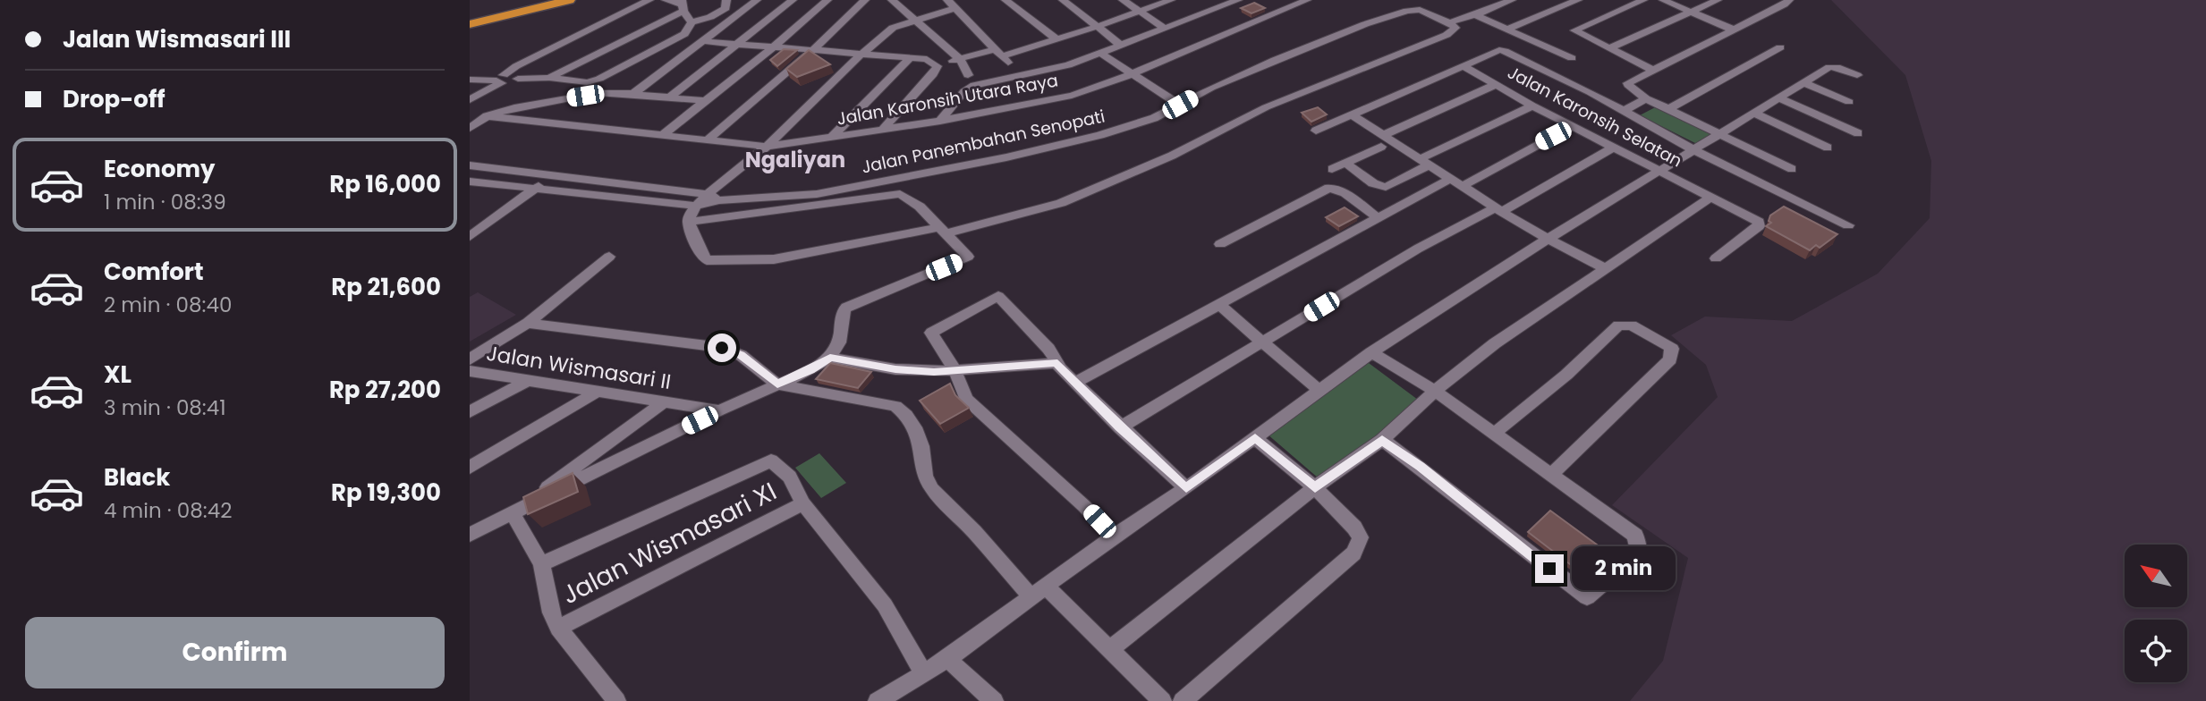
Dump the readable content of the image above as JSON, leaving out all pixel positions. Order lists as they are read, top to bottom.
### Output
{
  "streets": {
    "street": [
      "Jalan Karonsih Utara Raya",
      "Jalan Karonsih Selatan",
      "Jalan Panembahan Senopati",
      "Jalan Wismasari II",
      "Jalan Wismasari XI"
    ]
  },
  "crossings": [
    ["Jalan Karonsih Utara Raya", "Jalan Panembahan Senopati"]
  ],
  "districts": ["Ngaliyan"],
  "north": "top left",
  "page": {
    "banner": ["Jalan Wismasari III", "Drop-off"],
    "list": [
      {
        "name": "Economy",
        "note": "1 min · 08:39",
        "value": "Rp 16,000"
      },
      {
        "name": "Comfort",
        "note": "2 min · 08:40",
        "value": "Rp 21,600"
      },
      {
        "name": "XL",
        "note": "3 min · 08:41",
        "value": "Rp 27,200"
      },
      {
        "name": "Black",
        "note": "4 min · 08:42",
        "value": "Rp 19,300"
      }
    ],
    "bubble": "2 min",
    "buttons": "Confirm"
  }
}
